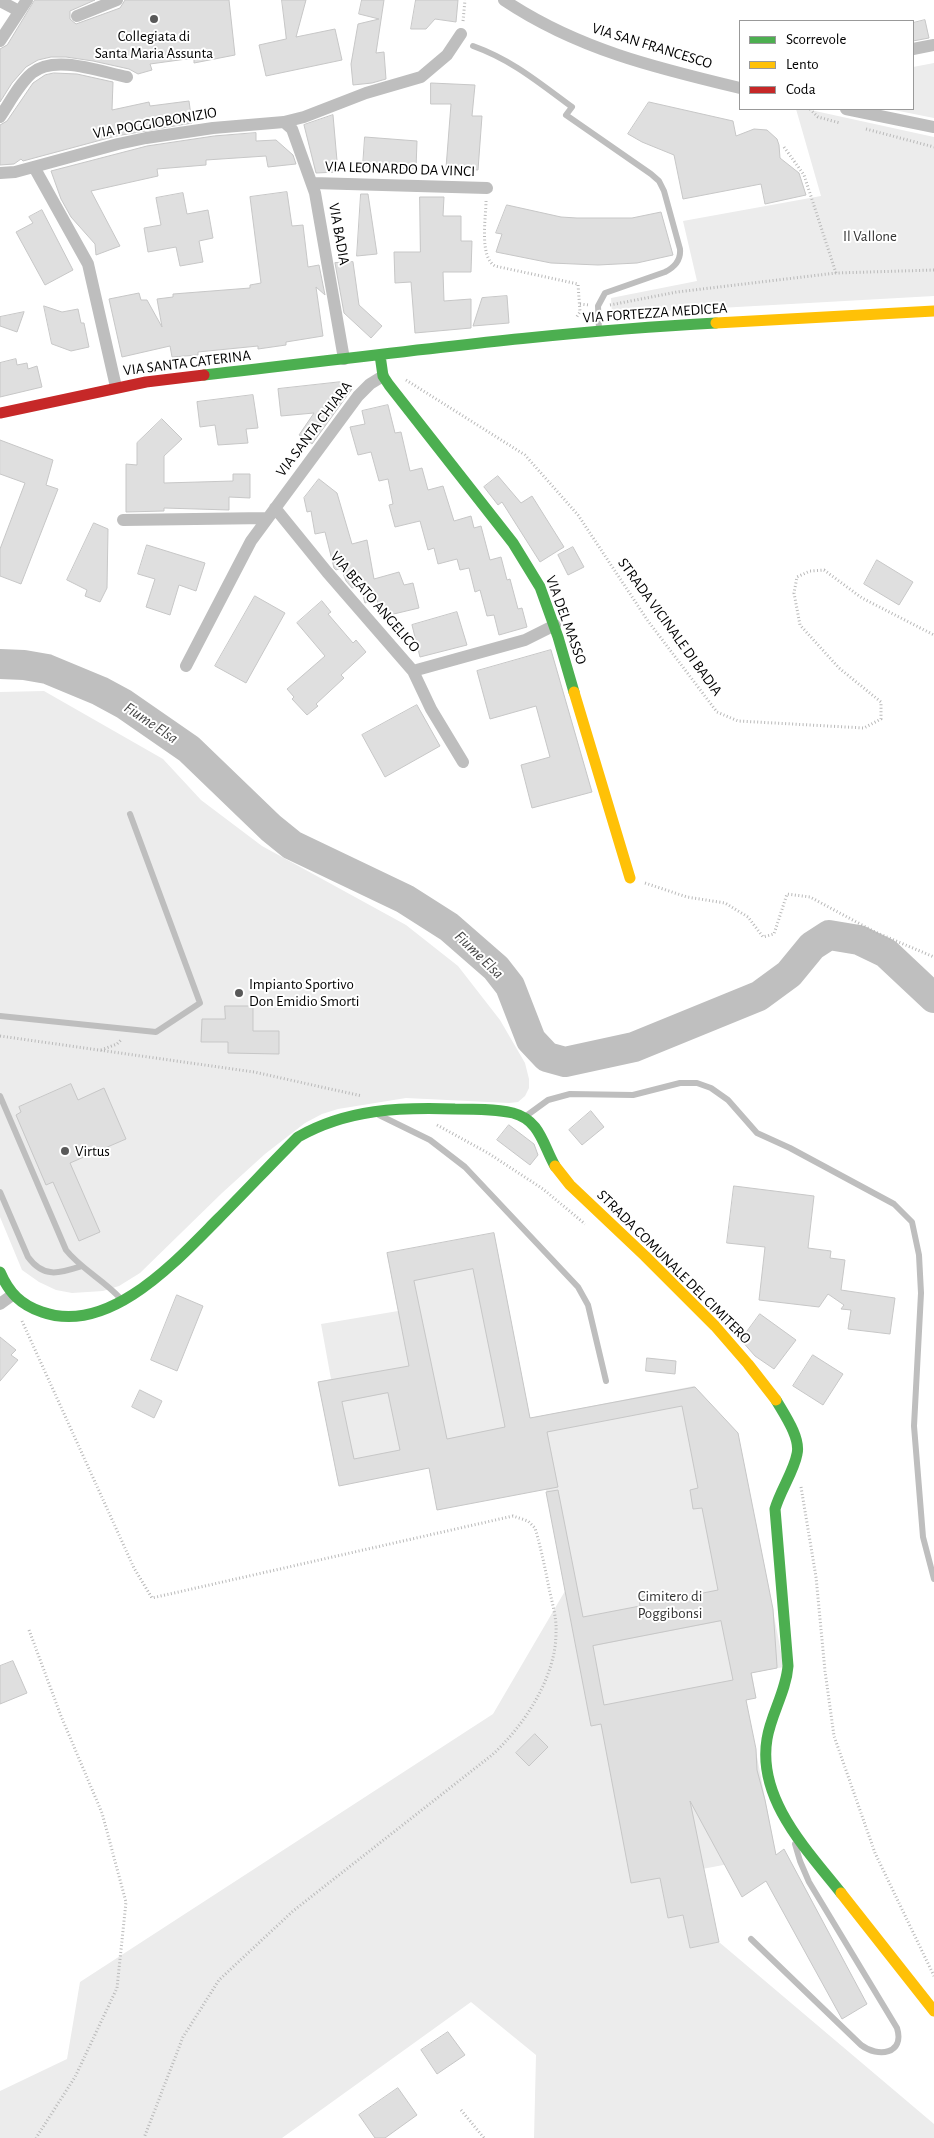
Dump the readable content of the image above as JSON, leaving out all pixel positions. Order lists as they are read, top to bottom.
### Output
{
  "streets": {
    "street": [
      "VIA SAN FRANCESCO",
      "VIA POGGIOBONIZIO",
      "VIA LEONARDO DA VINCI",
      "VIA BADIA",
      "VIA FORTEZZA MEDICEA",
      "VIA SANTA CATERINA",
      "VIA SANTA CHIARA",
      "VIA BEATO ANGELICO",
      "VIA DEL MASSO",
      "STRADA COMUNALE DEL CIMITERO"
    ],
    "path": ["STRADA VICINALE DI BADIA"]
  },
  "crossings": [
    ["VIA POGGIOBONIZIO", "VIA BADIA"],
    ["VIA LEONARDO DA VINCI", "VIA BADIA"],
    ["VIA BADIA", "VIA SANTA CATERINA"],
    ["VIA FORTEZZA MEDICEA", "VIA SANTA CATERINA"],
    ["VIA FORTEZZA MEDICEA", "VIA DEL MASSO"],
    ["VIA SANTA CATERINA", "VIA DEL MASSO"],
    ["VIA SANTA CHIARA", "VIA BEATO ANGELICO"],
    ["VIA SANTA CHIARA", "VIA DEL MASSO"],
    ["VIA SANTA CHIARA", "STRADA VICINALE DI BADIA"],
    ["VIA DEL MASSO", "STRADA VICINALE DI BADIA"]
  ],
  "water": ["Fiume Elsa"],
  "parks": ["Il Vallone", "Cimitero di Poggibonsi"],
  "places": ["Collegiata di Santa Maria Assunta", "Impianto Sportivo Don Emidio Smorti", "Virtus"],
  "legend": ["Scorrevole", "Lento", "Coda"]
}
